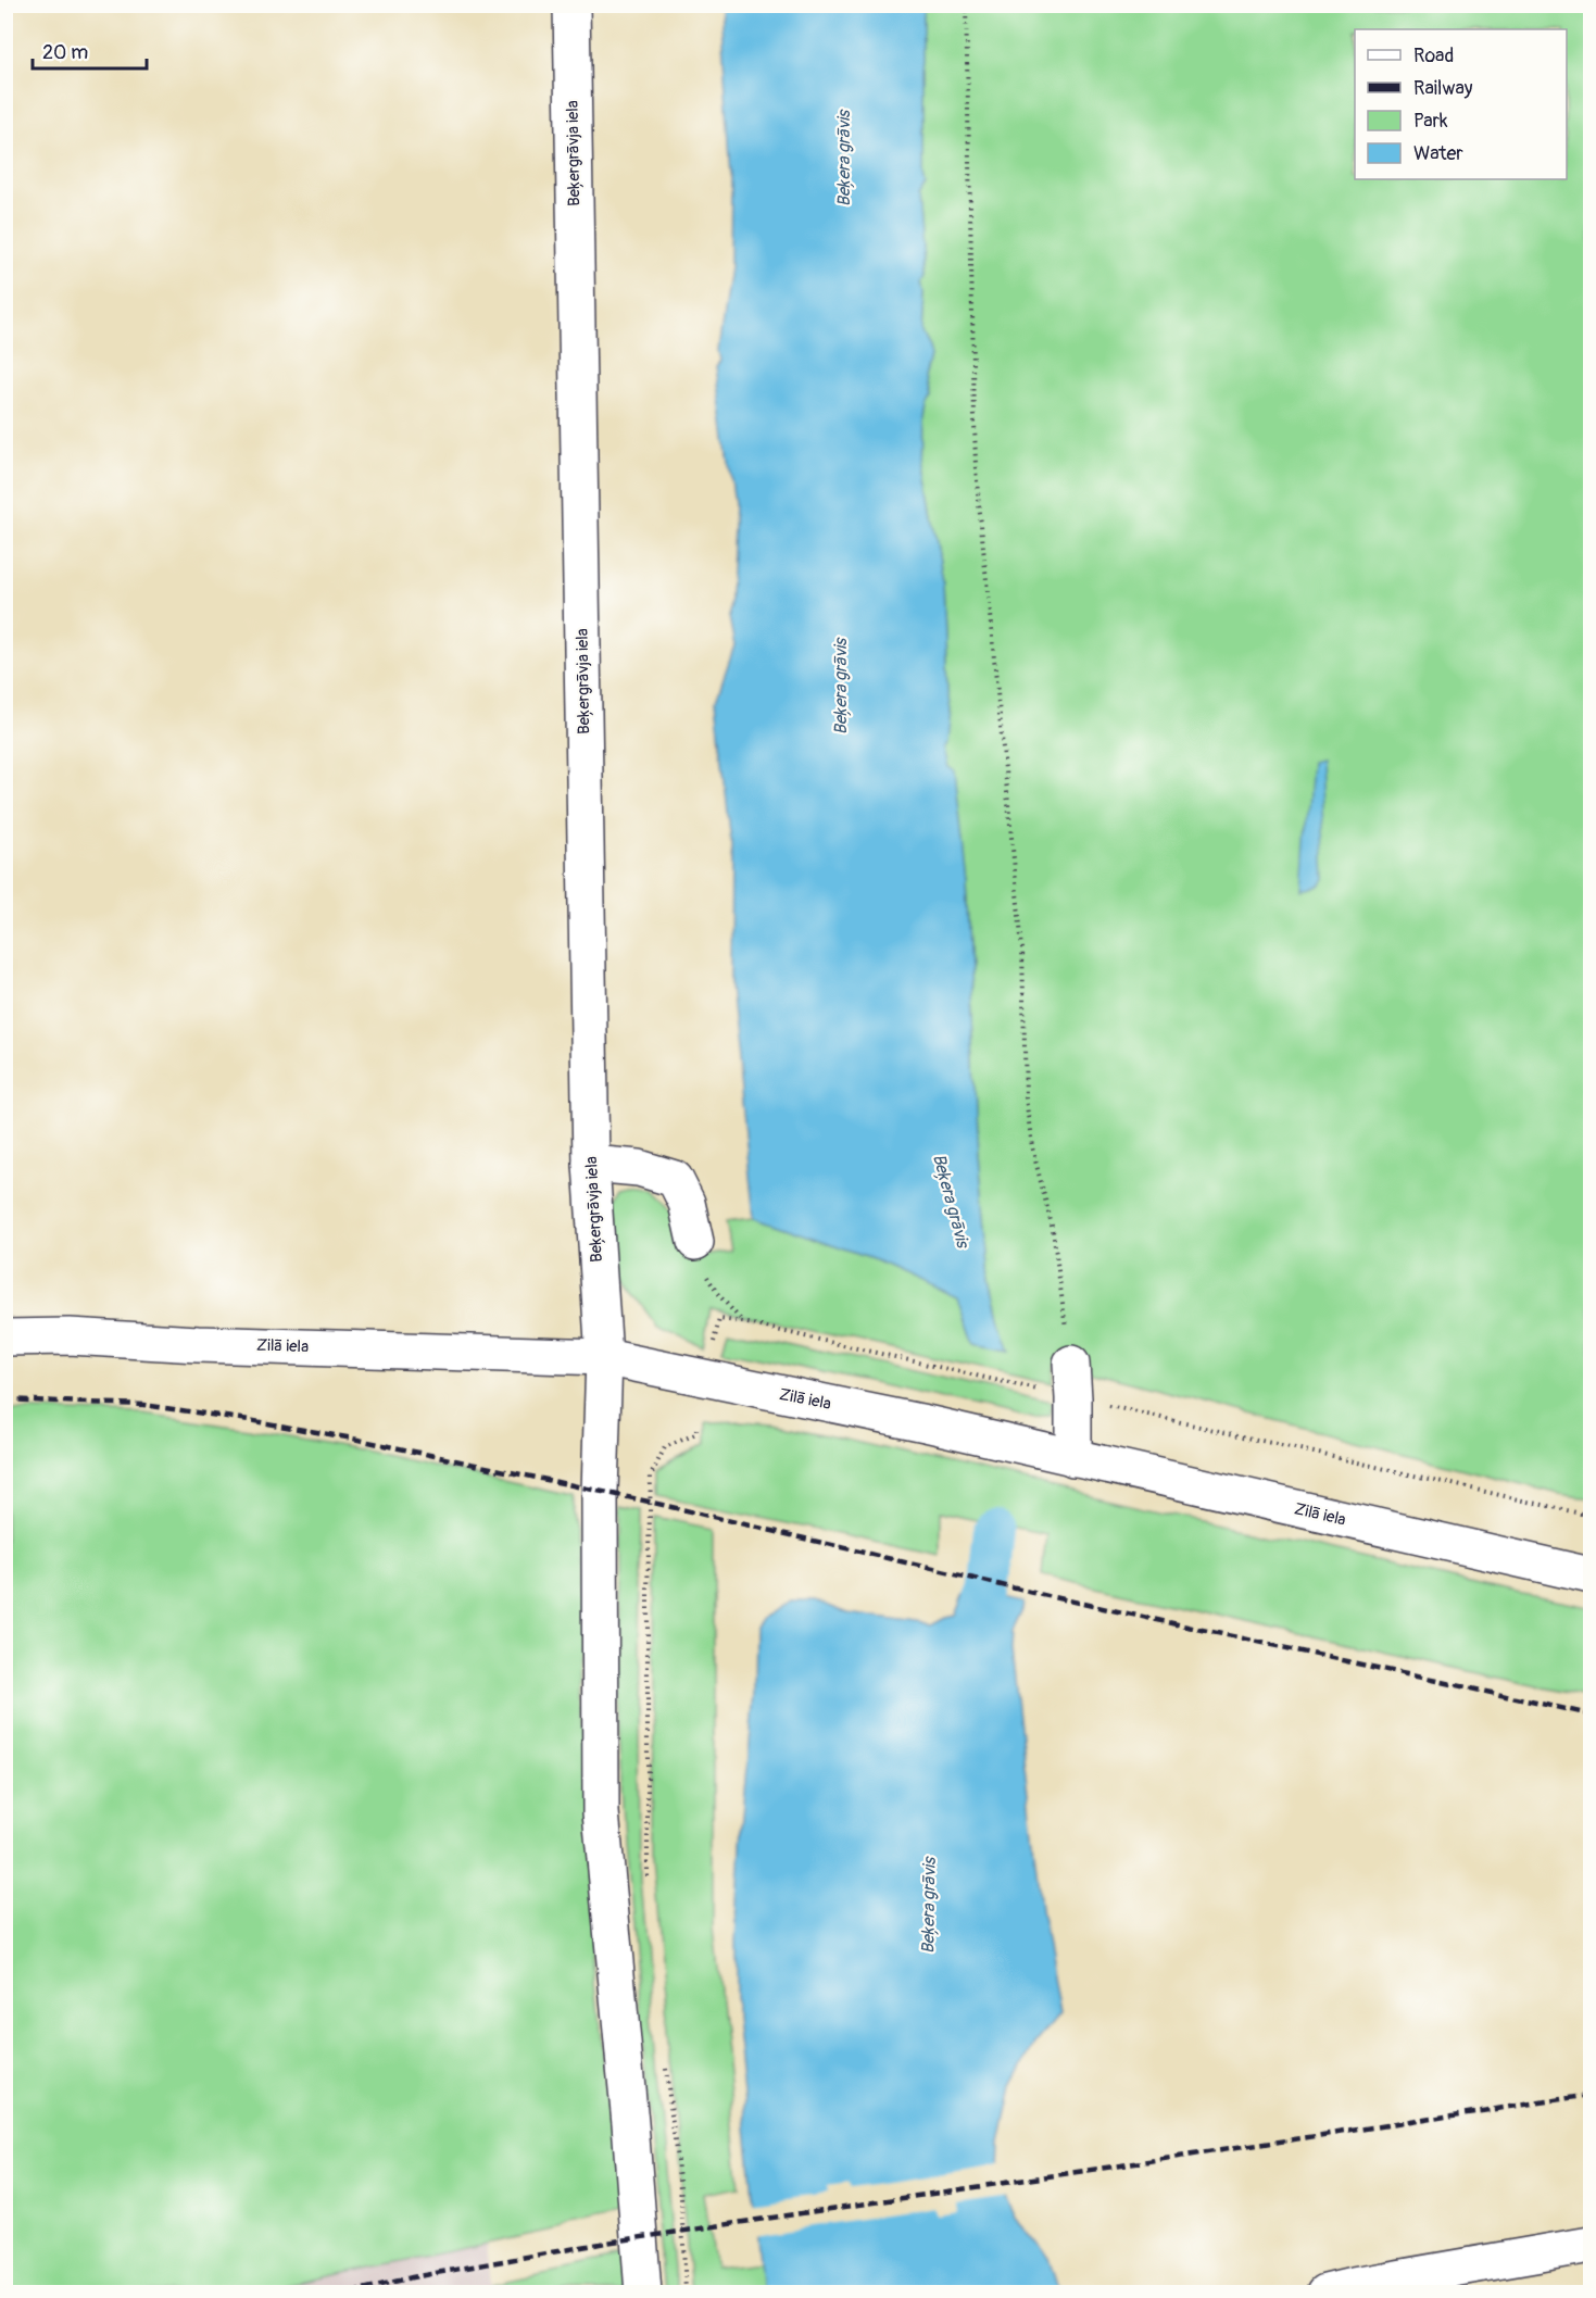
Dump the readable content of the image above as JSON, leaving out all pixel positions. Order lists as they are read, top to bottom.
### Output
{
  "streets": {
    "street": ["Beķergrāvja iela", "Zilā iela"]
  },
  "crossings": [
    ["Beķergrāvja iela", "Zilā iela"]
  ],
  "water": ["Beķera grāvis"],
  "legend": [
    "Road",
    "Railway",
    "Park",
    "Water"
  ],
  "scale_bar": "20 m"
}
